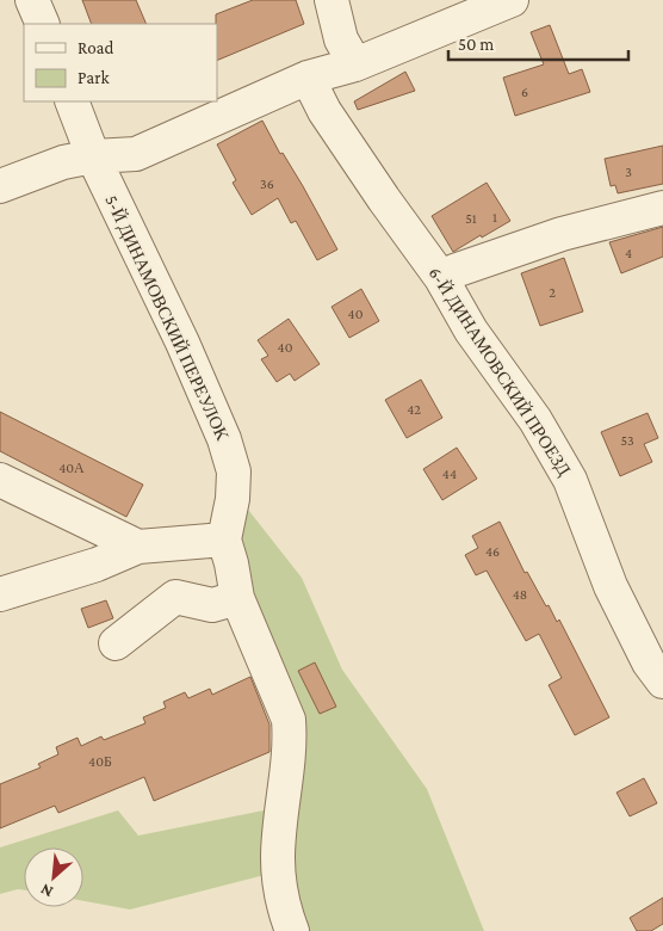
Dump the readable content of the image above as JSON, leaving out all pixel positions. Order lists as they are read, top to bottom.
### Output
{
  "streets": {
    "street": ["5-Й ДИНАМОВСКИЙ ПЕРЕУЛОК", "6-Й ДИНАМОВСКИЙ ПРОЕЗД"]
  },
  "house_numbers": [
    "6",
    "3",
    "36",
    "1",
    "51",
    "4",
    "2",
    "40",
    "40",
    "42",
    "53",
    "40А",
    "44",
    "46",
    "48",
    "40Б"
  ],
  "legend": ["Road", "Park"],
  "scale_bar": "50 m",
  "north": "bottom left"
}
